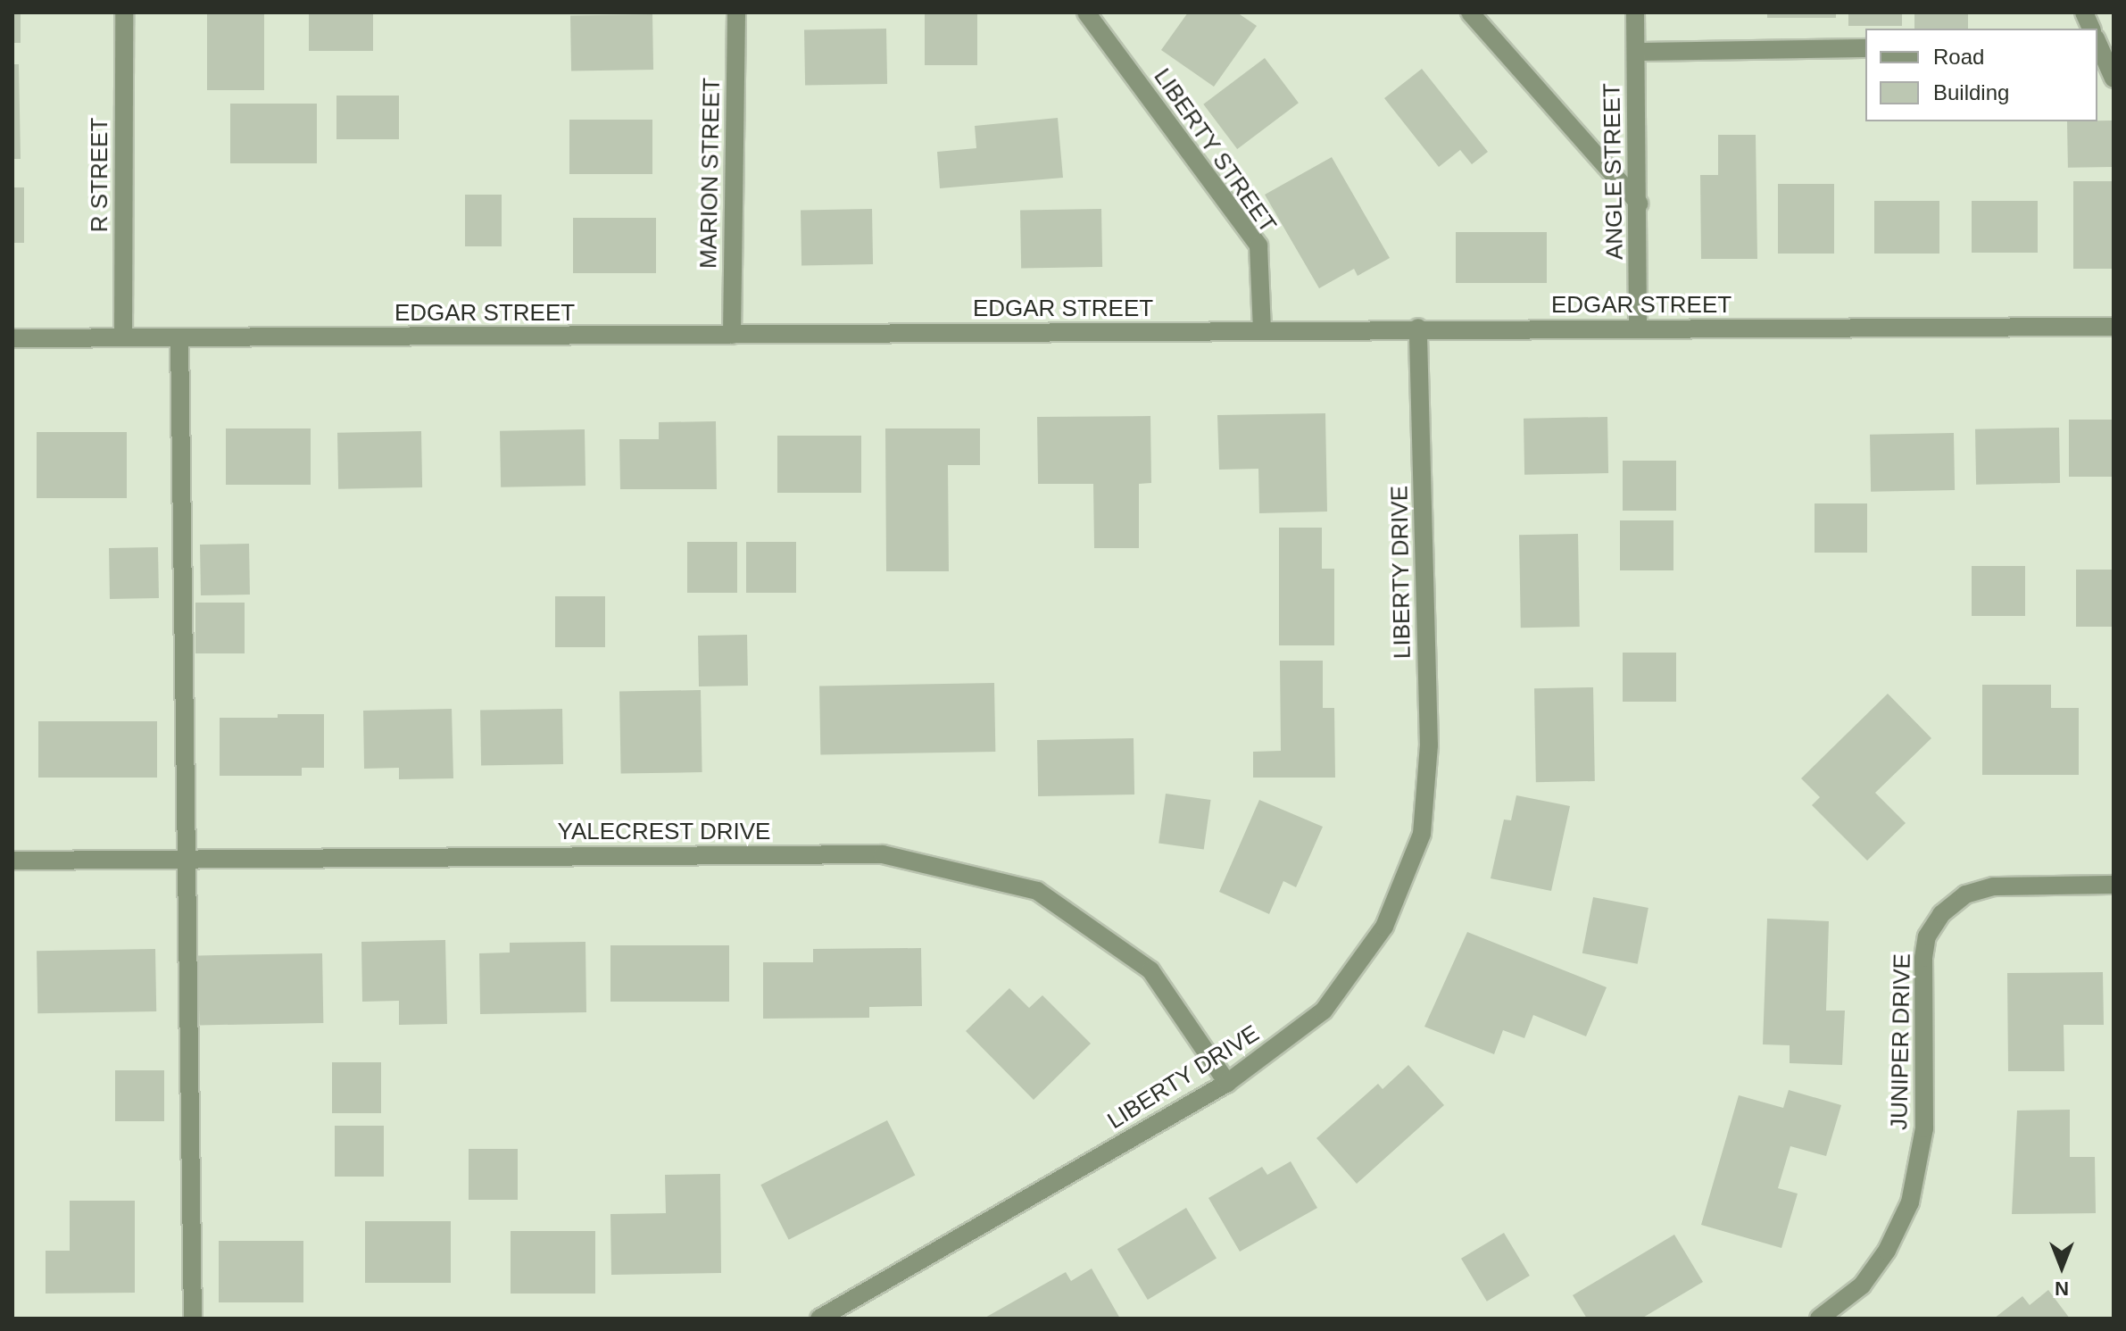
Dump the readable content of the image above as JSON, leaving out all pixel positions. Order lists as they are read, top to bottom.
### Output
{
  "streets": {
    "street": [
      "LIBERTY STREET",
      "ANGLE STREET",
      "MARION STREET",
      "R STREET",
      "EDGAR STREET",
      "LIBERTY DRIVE",
      "YALECREST DRIVE",
      "JUNIPER DRIVE"
    ]
  },
  "crossings": [
    ["LIBERTY STREET", "EDGAR STREET"],
    ["ANGLE STREET", "EDGAR STREET"],
    ["MARION STREET", "EDGAR STREET"],
    ["R STREET", "EDGAR STREET"],
    ["EDGAR STREET", "LIBERTY DRIVE"],
    ["LIBERTY DRIVE", "YALECREST DRIVE"]
  ],
  "legend": ["Road", "Building"],
  "north": "bottom"
}
